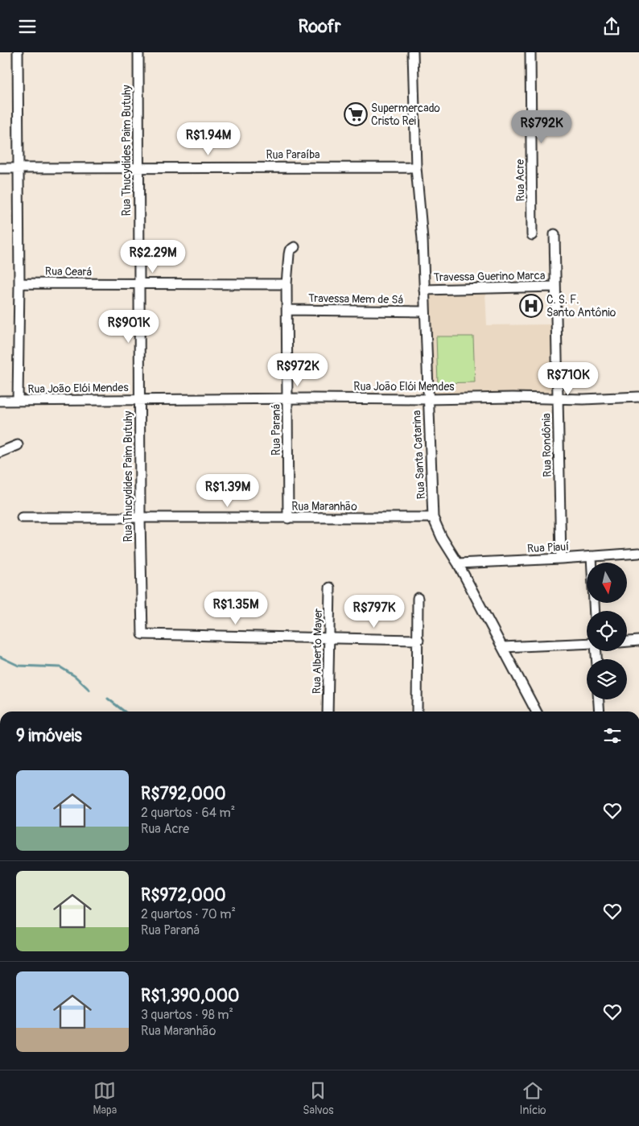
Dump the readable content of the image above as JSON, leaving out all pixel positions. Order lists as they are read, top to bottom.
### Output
{
  "streets": {
    "street": [
      "Rua Thucydides Paim Butuhy",
      "Rua Paraíba",
      "Rua Acre",
      "Rua Ceará",
      "Travessa Guerino Marca",
      "Travessa Mem de Sá",
      "Rua João Elói Mendes",
      "Rua Paraná",
      "Rua Rondônia",
      "Rua Santa Catarina",
      "Rua Maranhão",
      "Rua Piauí",
      "Rua Alberto Mayer"
    ]
  },
  "crossings": [
    ["Rua Thucydides Paim Butuhy", "Rua Paraíba"],
    ["Rua Thucydides Paim Butuhy", "Rua Ceará"],
    ["Rua Thucydides Paim Butuhy", "Rua João Elói Mendes"],
    ["Rua Thucydides Paim Butuhy", "Rua Maranhão"],
    ["Rua Thucydides Paim Butuhy", "Rua Alberto Mayer"],
    ["Rua Paraíba", "Rua Santa Catarina"],
    ["Rua Ceará", "Rua Paraná"],
    ["Travessa Guerino Marca", "Rua Rondônia"],
    ["Travessa Guerino Marca", "Rua Santa Catarina"],
    ["Travessa Mem de Sá", "Rua Paraná"],
    ["Travessa Mem de Sá", "Rua Santa Catarina"],
    ["Rua João Elói Mendes", "Rua Paraná"],
    ["Rua João Elói Mendes", "Rua Rondônia"],
    ["Rua João Elói Mendes", "Rua Santa Catarina"],
    ["Rua Paraná", "Rua Maranhão"],
    ["Rua Rondônia", "Rua Piauí"],
    ["Rua Santa Catarina", "Rua Maranhão"],
    ["Rua Santa Catarina", "Rua Piauí"]
  ],
  "places": {
    "supermarket": ["Supermercado Cristo Rei"],
    "hospital": ["C. S. F. Santo Antônio"]
  },
  "north": "bottom",
  "page": {
    "header": "Roofr",
    "price": [
      "R$792K",
      "R$1.94M",
      "R$2.29M",
      "R$901K",
      "R$972K",
      "R$710K",
      "R$1.39M",
      "R$1.35M",
      "R$797K"
    ],
    "heading": "9 imóveis",
    "list": [
      {
        "name": "R$792,000",
        "note": "2 quartos · 64 m² · Rua Acre"
      },
      {
        "name": "R$972,000",
        "note": "2 quartos · 70 m² · Rua Paraná"
      },
      {
        "name": "R$1,390,000",
        "note": "3 quartos · 98 m² · Rua Maranhão"
      }
    ],
    "tabs": ["Mapa", "Salvos", "Início"]
  }
}
